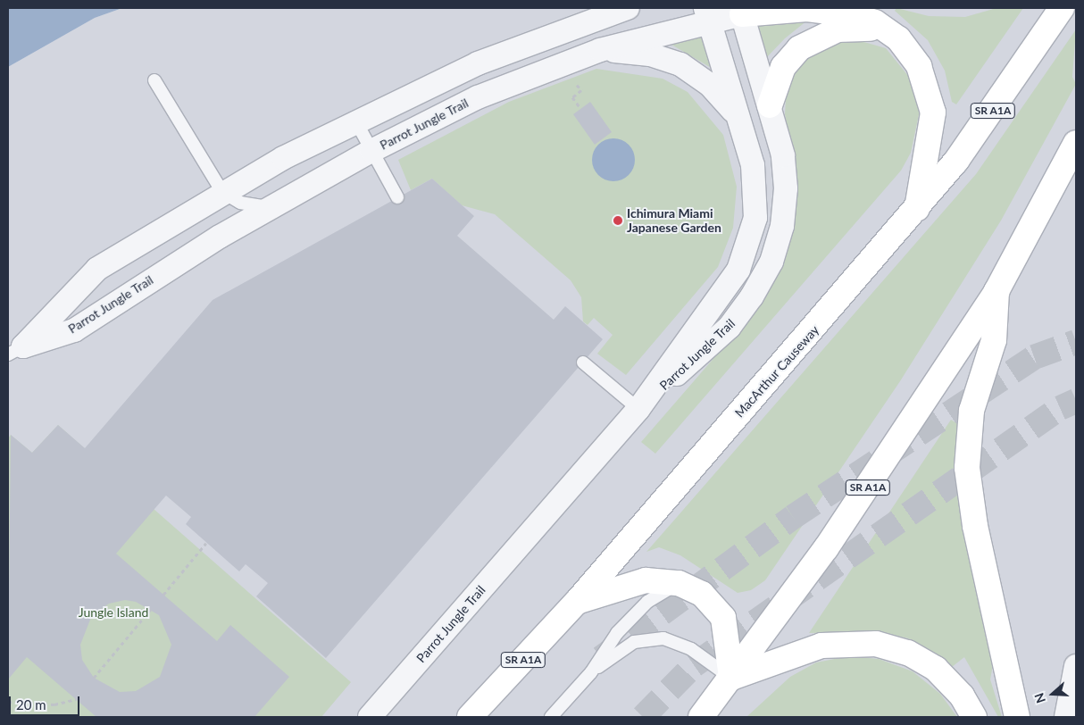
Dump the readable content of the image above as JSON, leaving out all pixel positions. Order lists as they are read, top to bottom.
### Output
{
  "streets": {
    "highway": ["SR A1A", "MacArthur Causeway"],
    "street": ["Parrot Jungle Trail"]
  },
  "parks": ["Jungle Island"],
  "places": ["Ichimura Miami Japanese Garden"],
  "scale_bar": "20 m",
  "north": "left"
}
